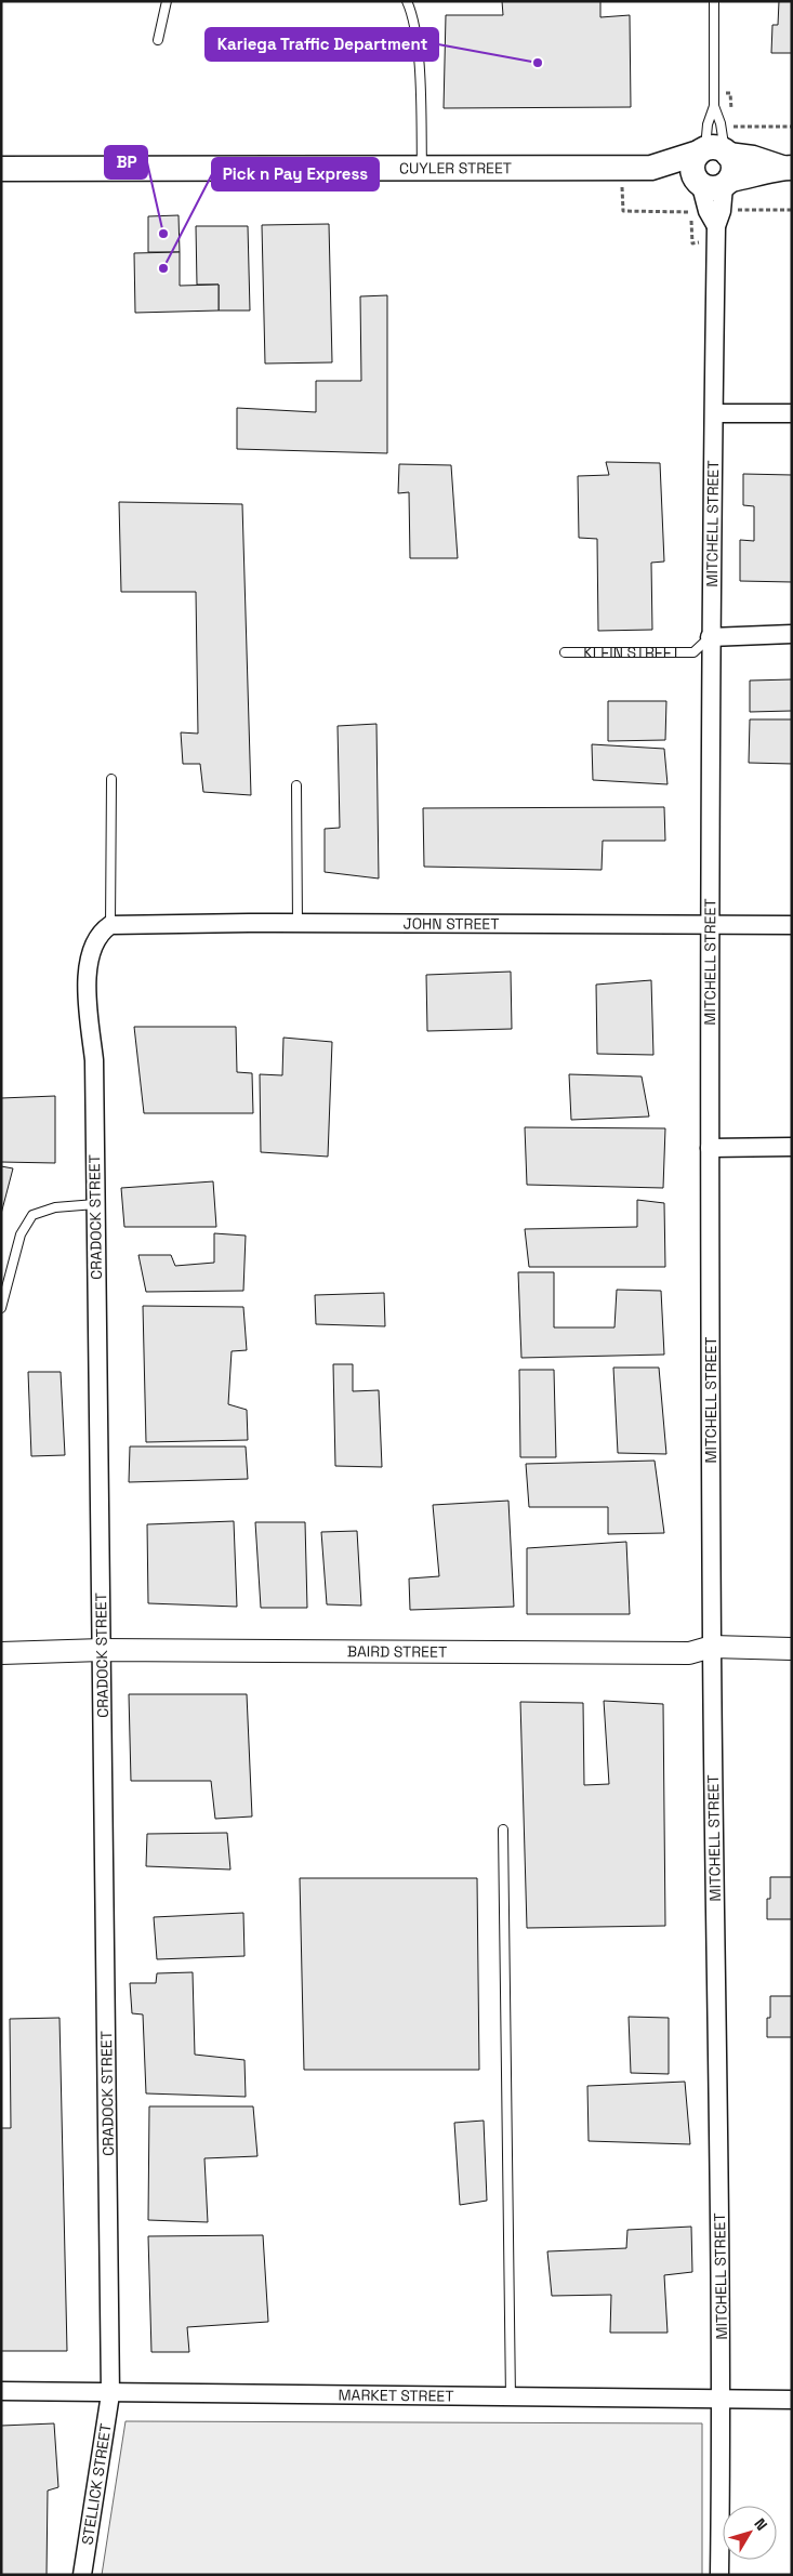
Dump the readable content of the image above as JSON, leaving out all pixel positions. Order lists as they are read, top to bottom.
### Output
{
  "streets": {
    "main road": ["CUYLER STREET"],
    "street": [
      "MITCHELL STREET",
      "JOHN STREET",
      "CRADOCK STREET",
      "BAIRD STREET",
      "MARKET STREET",
      "STELLICK STREET"
    ],
    "lane": ["KLEIN STREET"]
  },
  "crossings": [
    ["CUYLER STREET", "MITCHELL STREET"],
    ["MITCHELL STREET", "KLEIN STREET"],
    ["MITCHELL STREET", "JOHN STREET"],
    ["MITCHELL STREET", "BAIRD STREET"],
    ["MITCHELL STREET", "MARKET STREET"],
    ["JOHN STREET", "CRADOCK STREET"],
    ["CRADOCK STREET", "BAIRD STREET"],
    ["CRADOCK STREET", "MARKET STREET"],
    ["CRADOCK STREET", "STELLICK STREET"],
    ["MARKET STREET", "STELLICK STREET"]
  ],
  "places": ["Kariega Traffic Department", "BP", "Pick n Pay Express"],
  "north": "top right"
}
